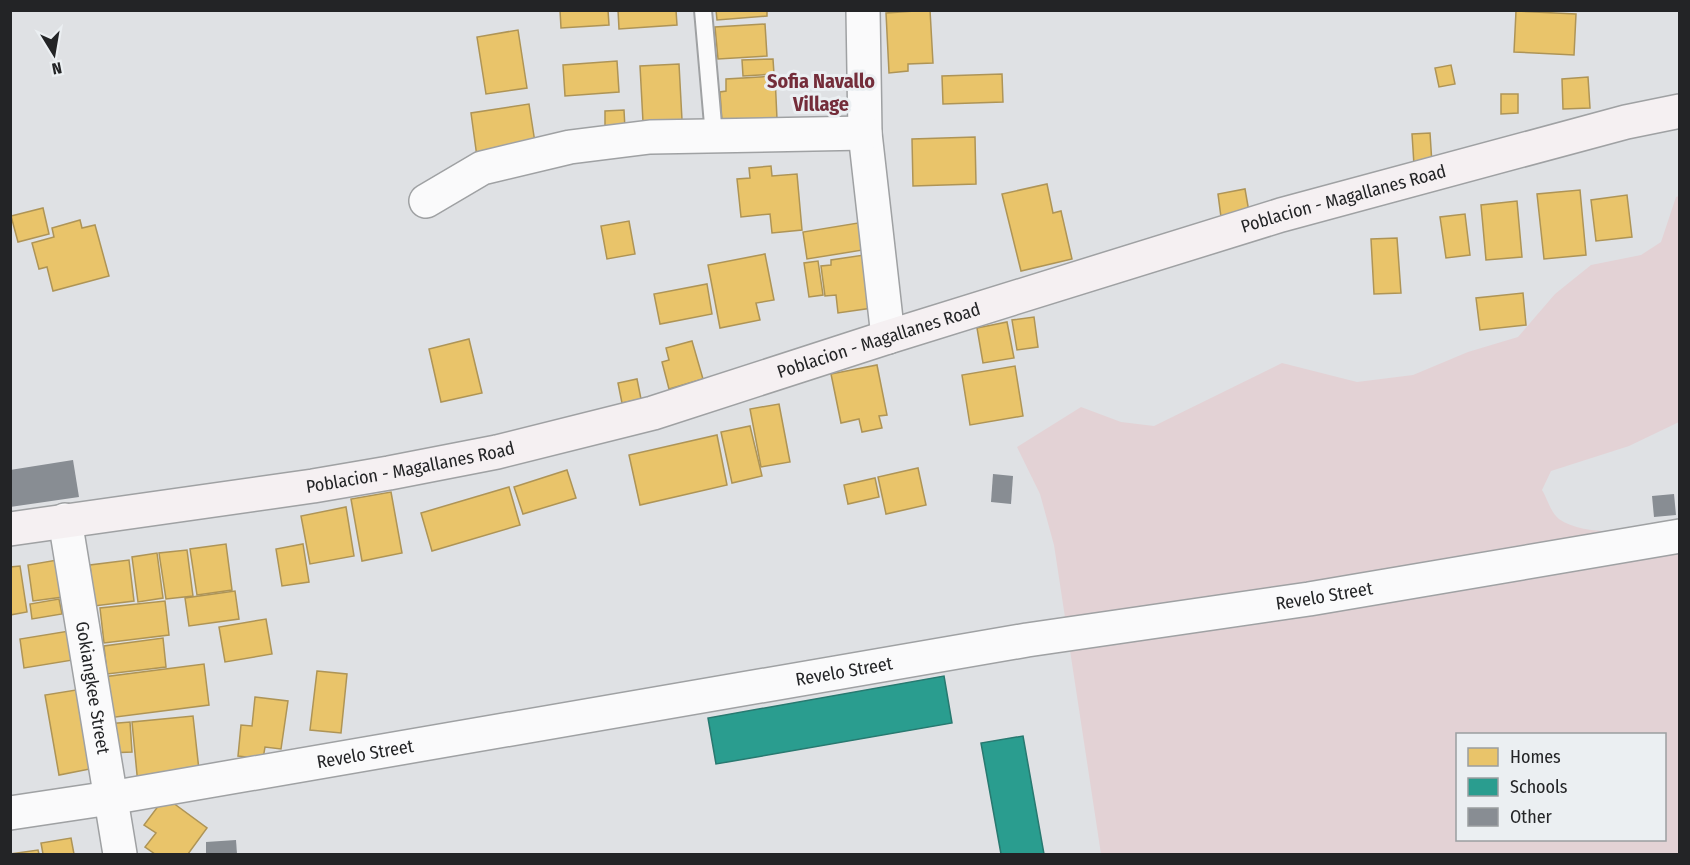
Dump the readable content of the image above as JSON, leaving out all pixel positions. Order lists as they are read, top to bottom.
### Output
{
  "streets": {
    "street": ["Poblacion - Magallanes Road", "Revelo Street", "Gokiangkee Street"]
  },
  "crossings": [
    ["Poblacion - Magallanes Road", "Gokiangkee Street"],
    ["Revelo Street", "Gokiangkee Street"]
  ],
  "districts": ["Sofia Navallo Village"],
  "legend": ["Homes", "Schools", "Other"],
  "north": "bottom"
}
